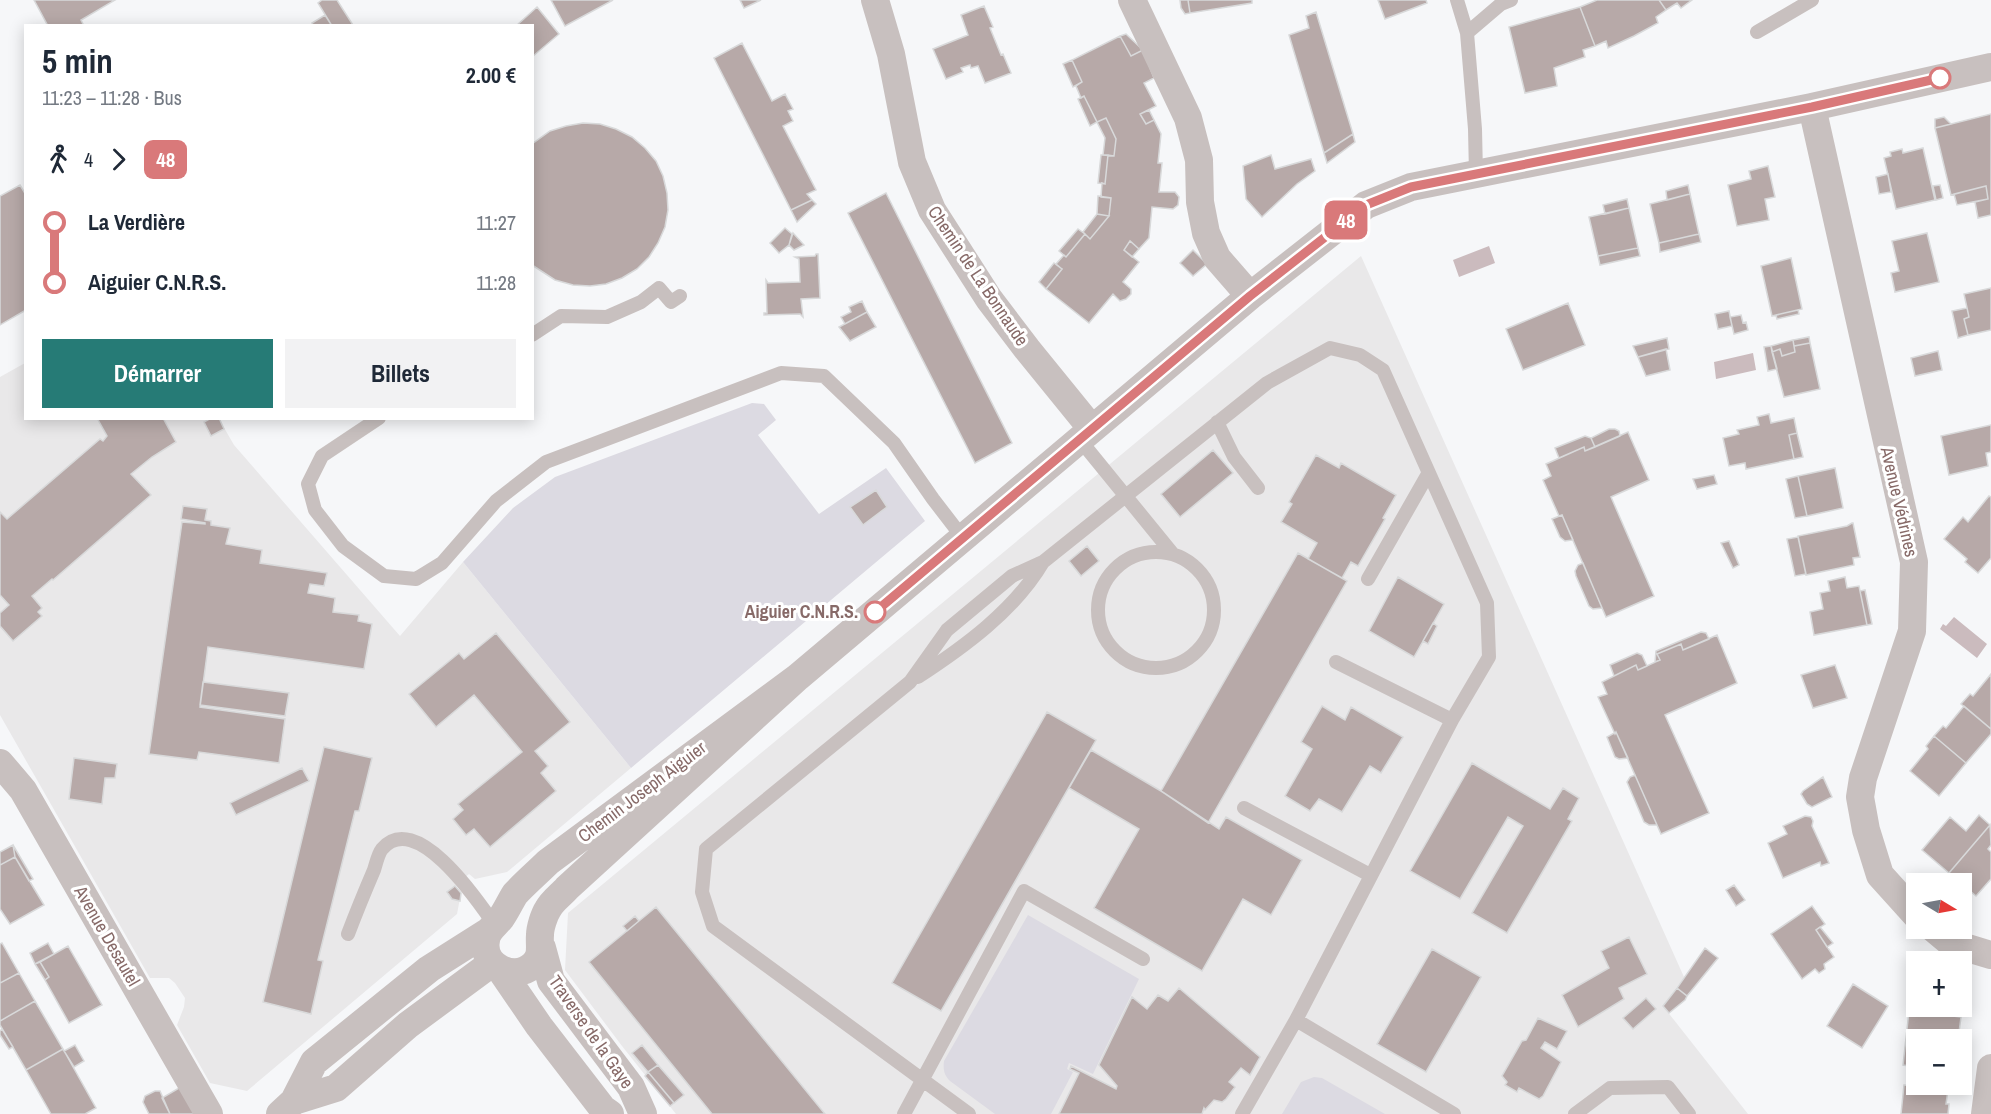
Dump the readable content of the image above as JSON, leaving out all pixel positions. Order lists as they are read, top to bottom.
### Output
{
  "streets": {
    "street": [
      "Chemin de La Bonnaude",
      "Avenue Védrines",
      "Chemin Joseph Aiguier",
      "Avenue Desautel",
      "Traverse de la Gaye"
    ]
  },
  "crossings": [
    ["Chemin de La Bonnaude", "Chemin Joseph Aiguier"],
    ["Avenue Védrines", "Chemin Joseph Aiguier"],
    ["Chemin Joseph Aiguier", "Traverse de la Gaye"]
  ],
  "places": ["Aiguier C.N.R.S."],
  "lines": ["bus line 48"],
  "north": "right",
  "page": {
    "on_map": "48",
    "heading": ["5 min", "11:23 – 11:28 · Bus", "2.00 €"],
    "legs": ["4", "48"],
    "list": [
      {
        "name": "La Verdière",
        "value": "11:27"
      },
      {
        "name": "Aiguier C.N.R.S.",
        "value": "11:28"
      }
    ],
    "buttons": ["Démarrer", "Billets"],
    "map_buttons": ["+", "−"]
  }
}
